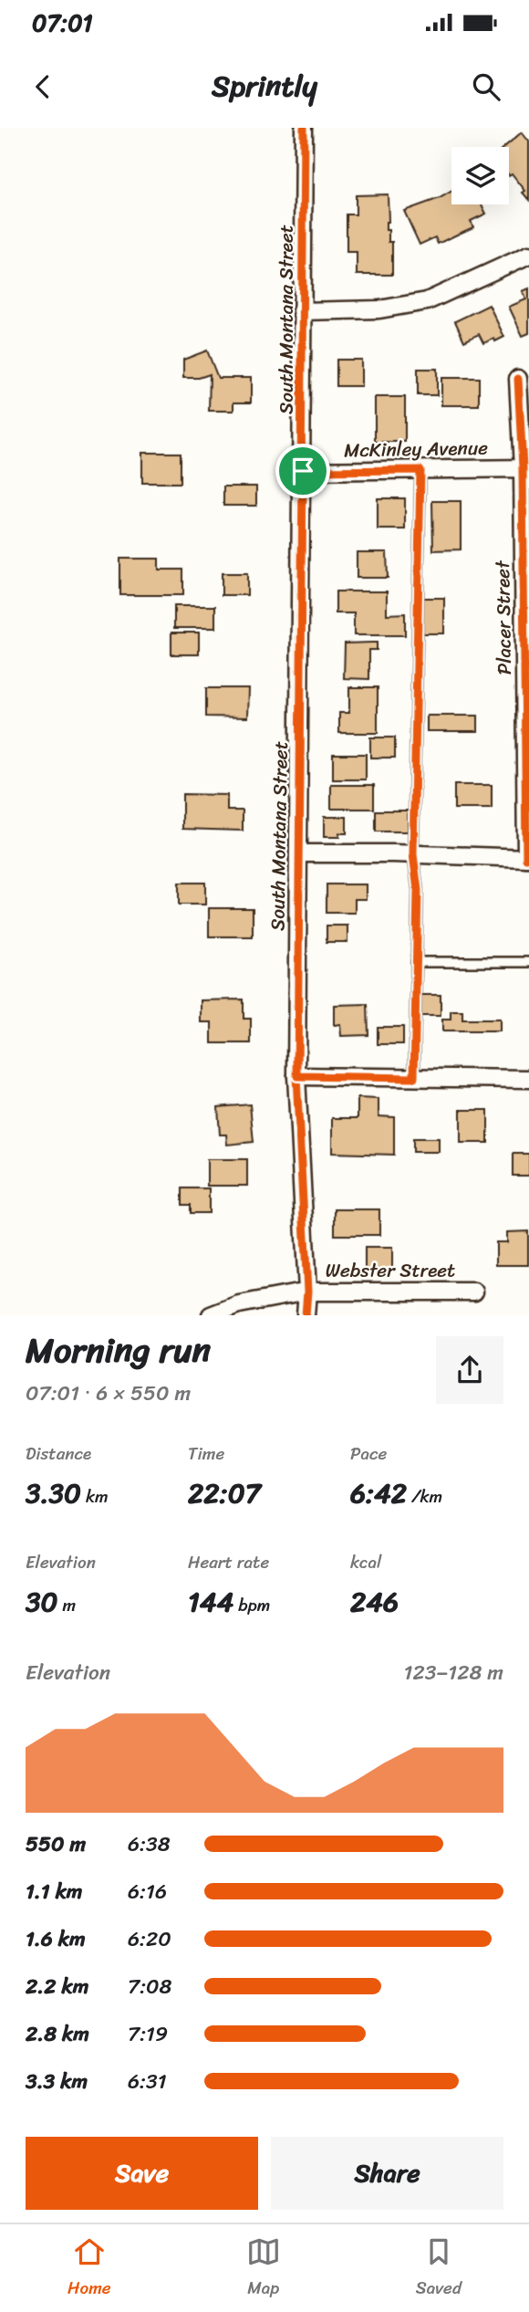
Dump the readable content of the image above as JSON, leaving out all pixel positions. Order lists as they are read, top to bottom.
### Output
{
  "streets": {
    "street": [
      "South Montana Street",
      "McKinley Avenue",
      "Placer Street",
      "Webster Street"
    ]
  },
  "crossings": [
    ["South Montana Street", "McKinley Avenue"],
    ["South Montana Street", "Webster Street"],
    ["McKinley Avenue", "Placer Street"]
  ],
  "page": {
    "status": "07:01",
    "header": "Sprintly",
    "heading": ["Morning run", "07:01 · 6 × 550 m"],
    "stats": [
      ["Distance", "3.30 km"],
      ["Time", "22:07"],
      ["Pace", "6:42 /km"],
      ["Elevation", "30 m"],
      ["Heart rate", "144 bpm"],
      ["kcal", "246"]
    ],
    "chart": ["Elevation", "123–128 m"],
    "list": [
      {
        "name": "550 m",
        "note": "6:38"
      },
      {
        "name": "1.1 km",
        "note": "6:16"
      },
      {
        "name": "1.6 km",
        "note": "6:20"
      },
      {
        "name": "2.2 km",
        "note": "7:08"
      },
      {
        "name": "2.8 km",
        "note": "7:19"
      },
      {
        "name": "3.3 km",
        "note": "6:31"
      }
    ],
    "buttons": ["Save", "Share"],
    "tabs": ["Home", "Map", "Saved"]
  }
}
